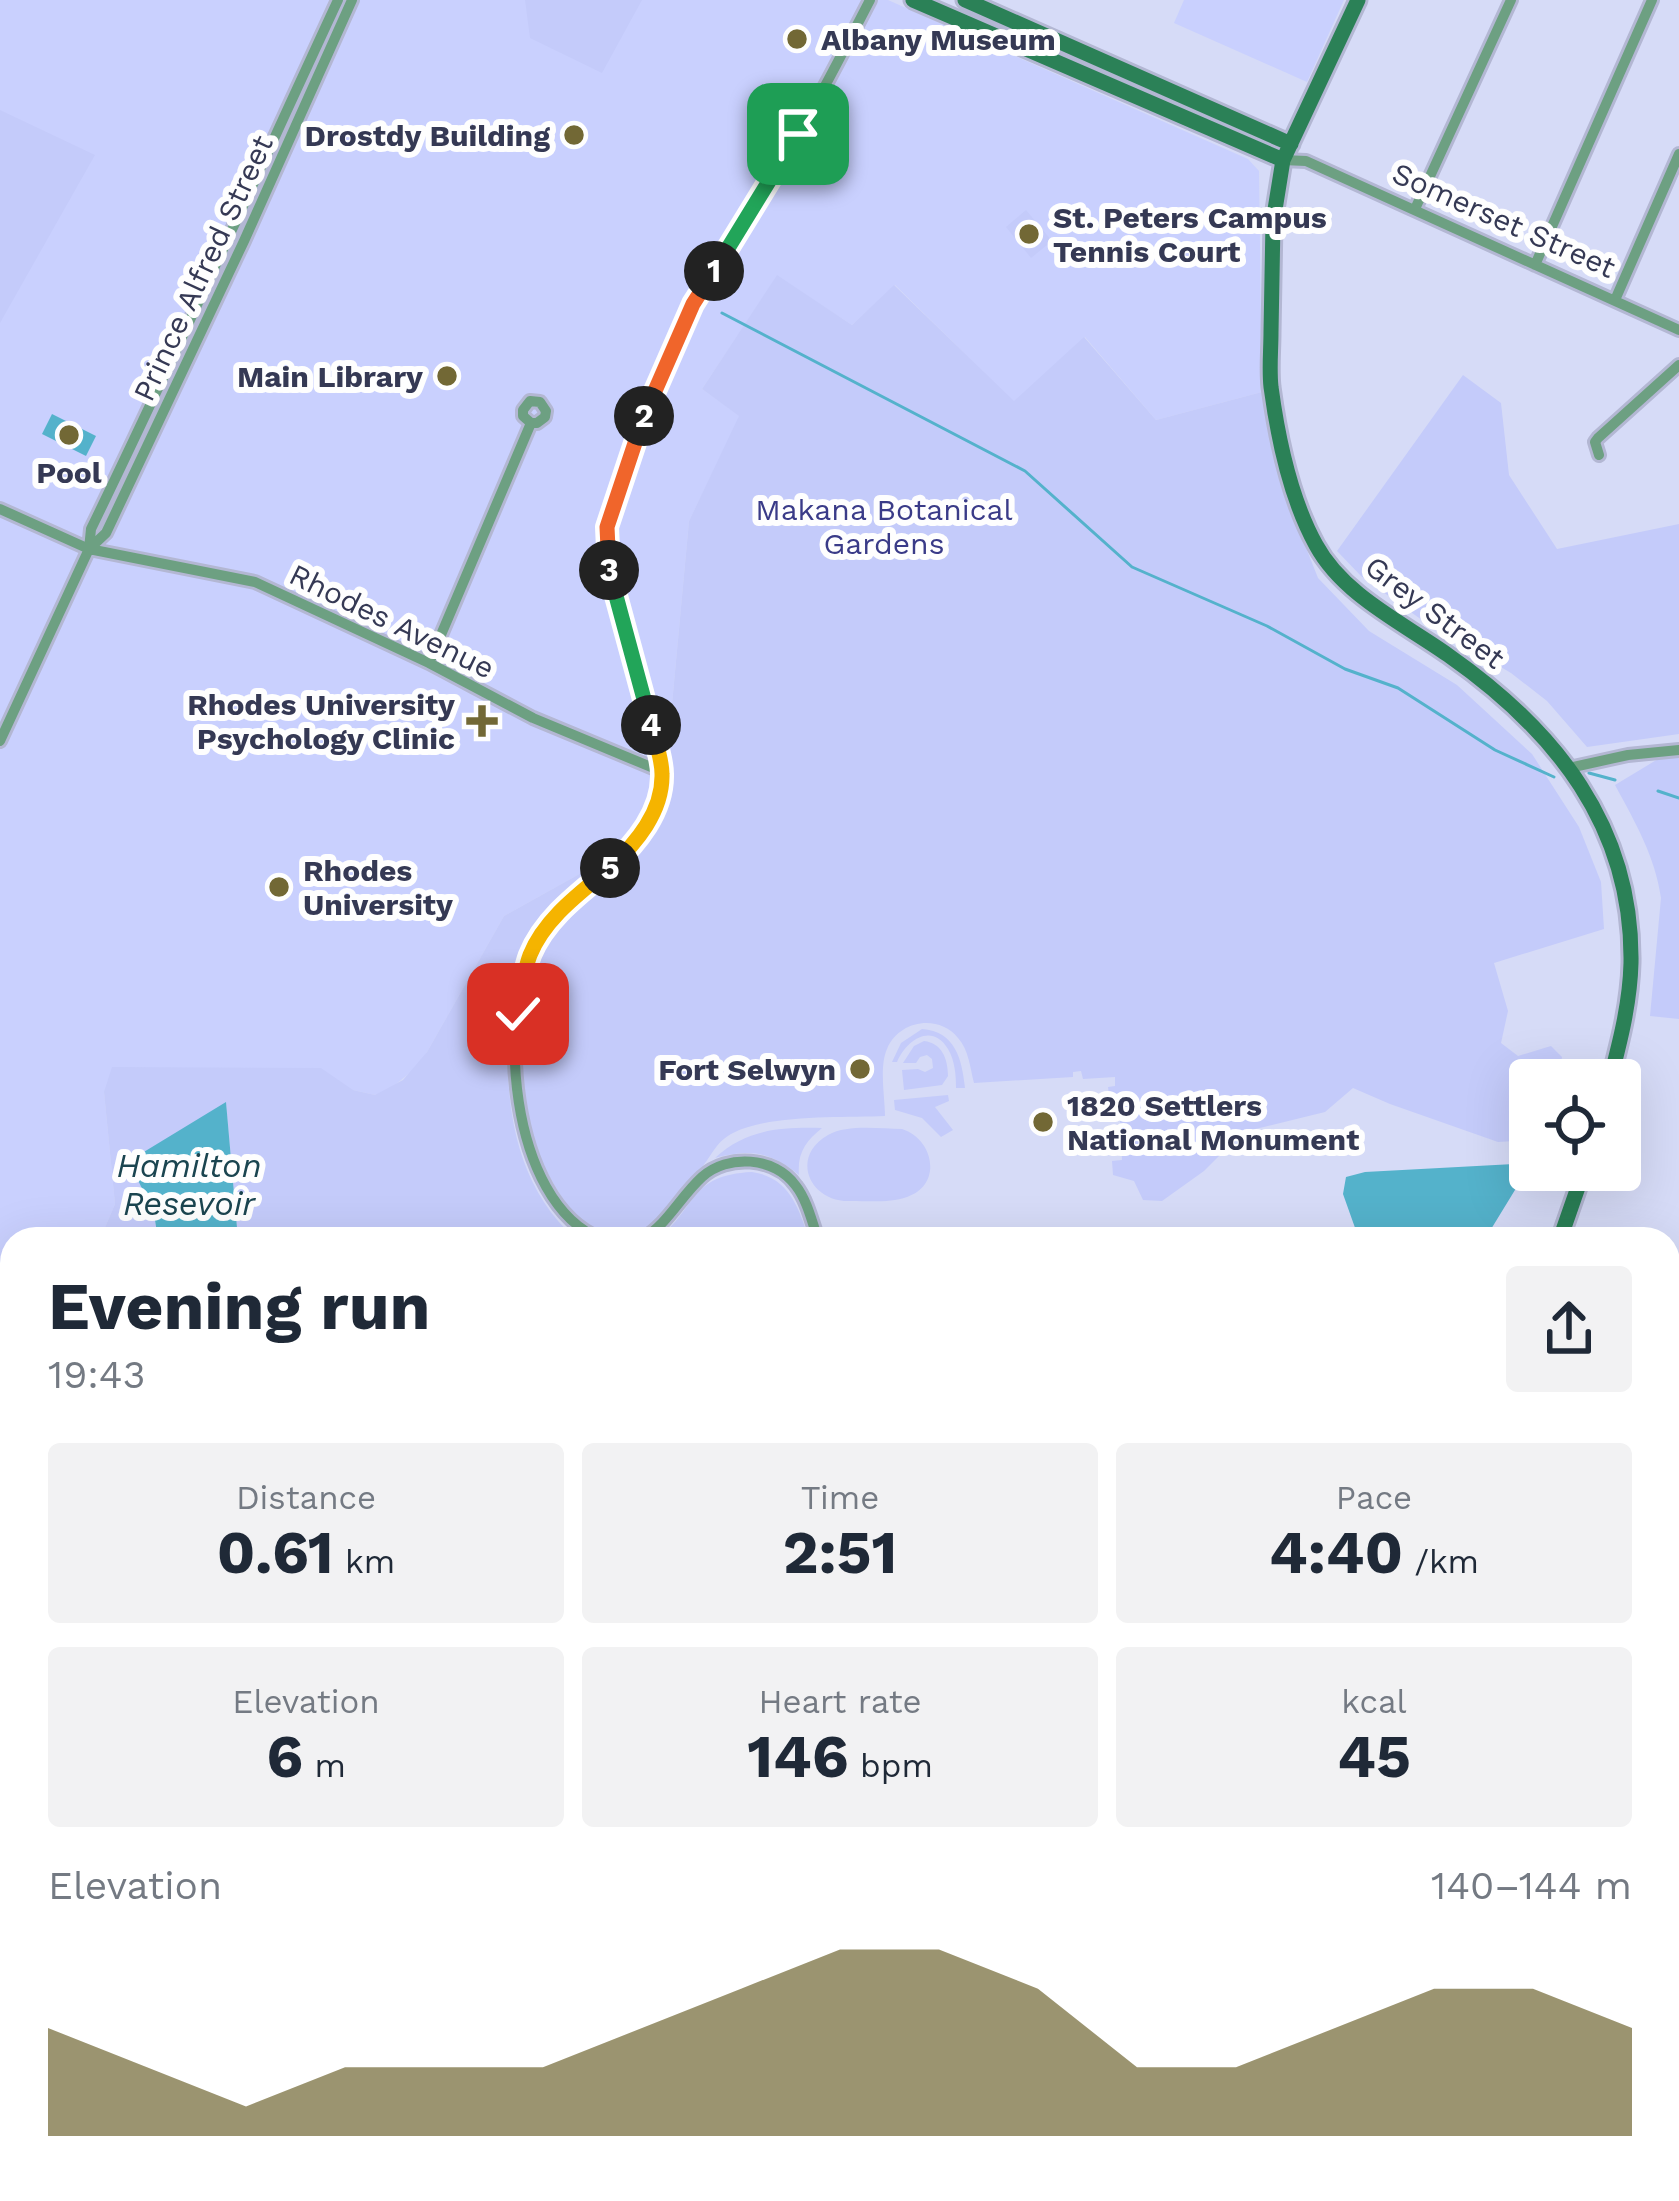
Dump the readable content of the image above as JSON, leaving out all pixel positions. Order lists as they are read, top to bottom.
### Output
{
  "streets": {
    "main road": ["Somerset Street", "Grey Street"],
    "street": ["Prince Alfred Street", "Rhodes Avenue"]
  },
  "crossings": [
    ["Somerset Street", "Grey Street"],
    ["Prince Alfred Street", "Rhodes Avenue"]
  ],
  "water": ["Hamilton Resevoir"],
  "parks": ["Makana Botanical Gardens"],
  "places": {
    "other": [
      "Albany Museum",
      "Drostdy Building",
      "St. Peters Campus Tennis Court",
      "Main Library",
      "Pool",
      "Rhodes University",
      "Fort Selwyn",
      "1820 Settlers National Monument"
    ],
    "health": ["Rhodes University Psychology Clinic"]
  },
  "page": {
    "pins": [
      "1",
      "2",
      "3",
      "4",
      "5"
    ],
    "heading": ["Evening run", "19:43"],
    "stats": [
      ["Distance", "0.61 km"],
      ["Time", "2:51"],
      ["Pace", "4:40 /km"],
      ["Elevation", "6 m"],
      ["Heart rate", "146 bpm"],
      ["kcal", "45"]
    ],
    "chart": ["Elevation", "140–144 m"]
  }
}
